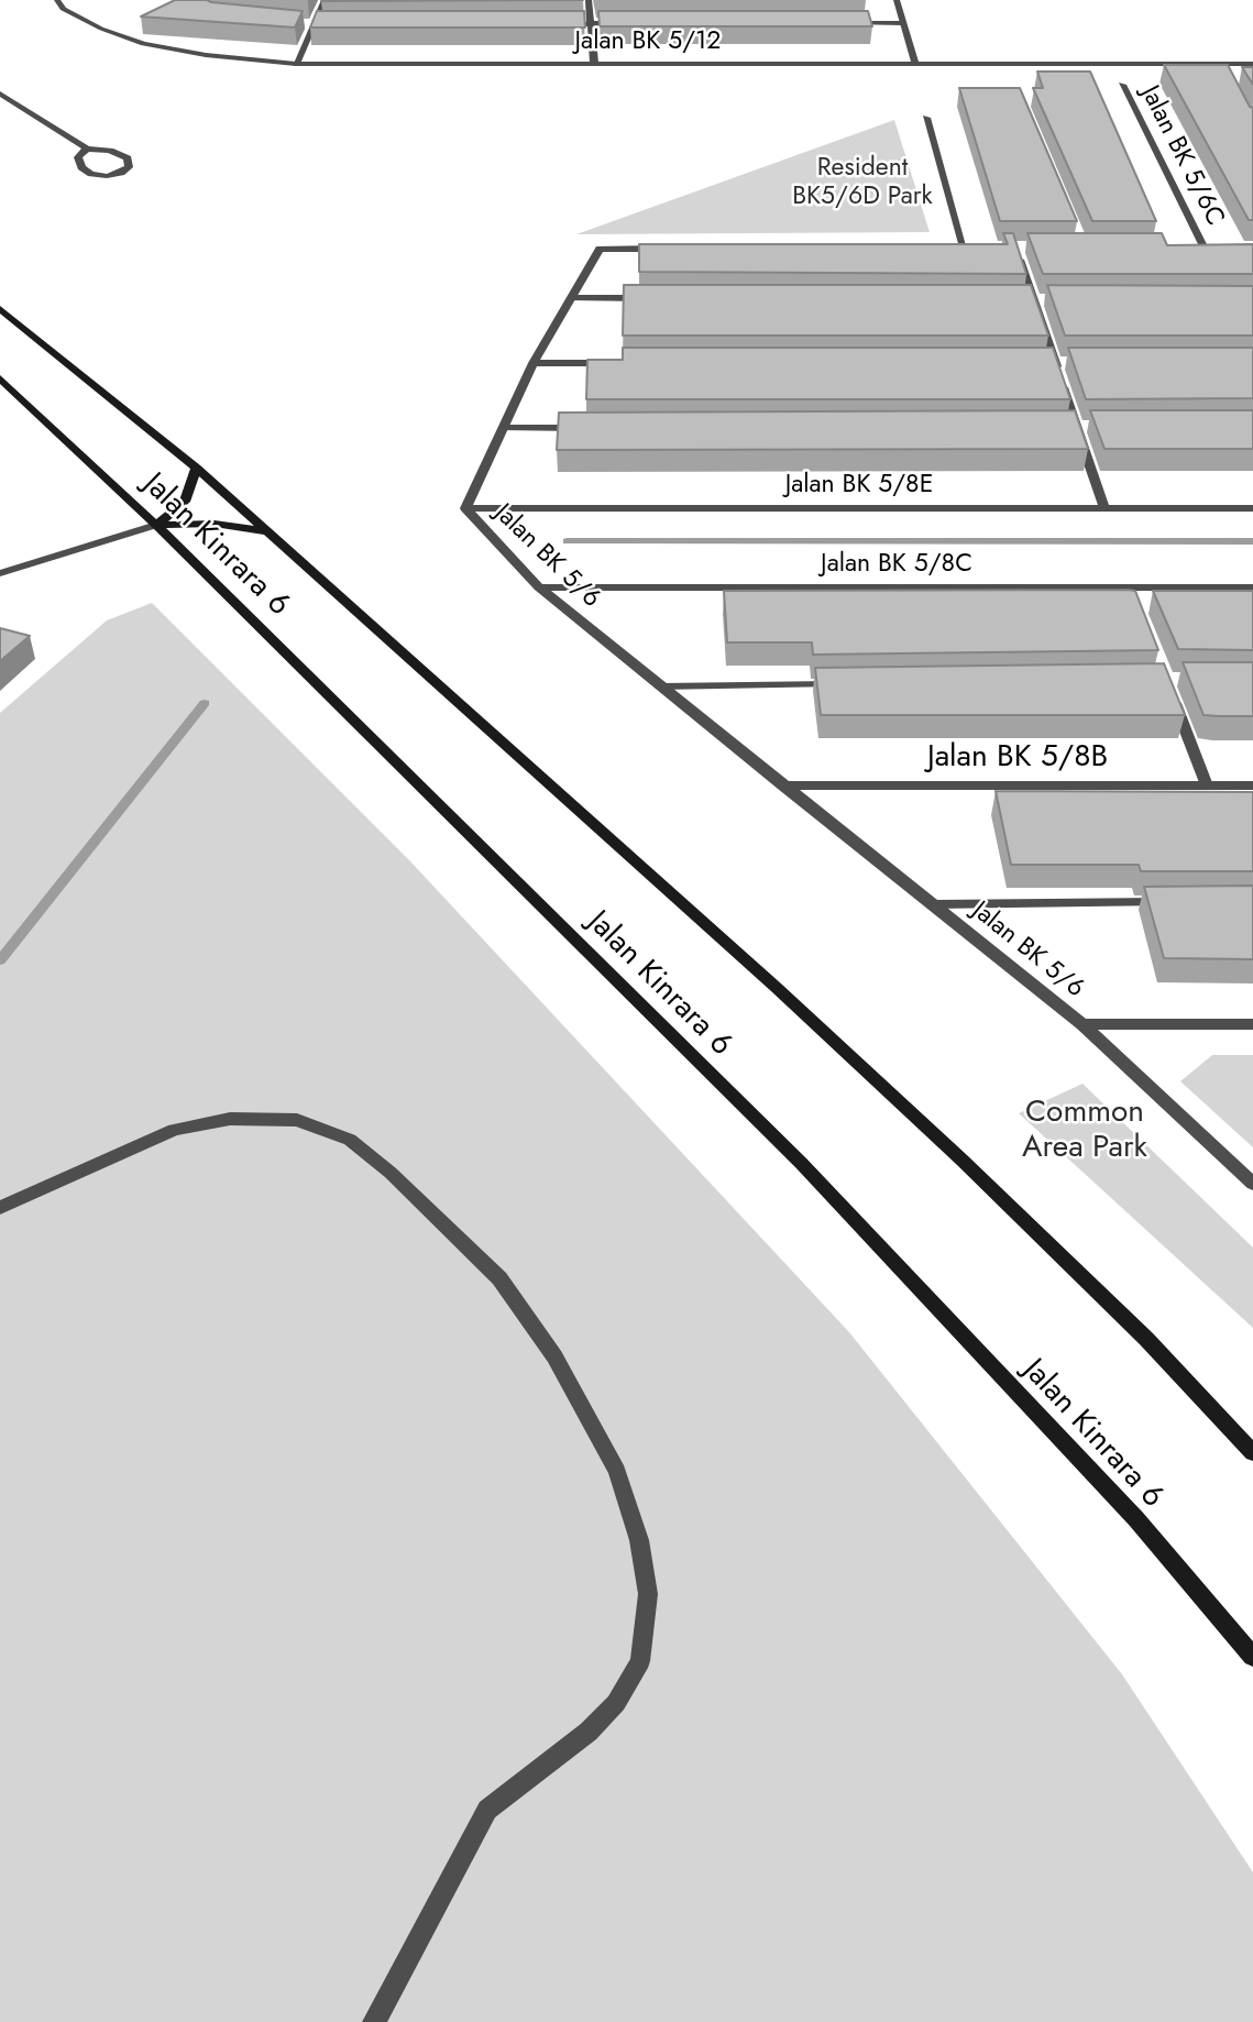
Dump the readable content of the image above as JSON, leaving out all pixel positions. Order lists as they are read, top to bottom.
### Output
{
  "streets": {
    "main road": ["Jalan Kinrara 6"],
    "street": [
      "Jalan BK 5/12",
      "Jalan BK 5/6C",
      "Jalan BK 5/8E",
      "Jalan BK 5/6",
      "Jalan BK 5/8C",
      "Jalan BK 5/8B"
    ]
  },
  "crossings": [
    ["Jalan BK 5/8E", "Jalan BK 5/6"],
    ["Jalan BK 5/6", "Jalan BK 5/8C"],
    ["Jalan BK 5/6", "Jalan BK 5/8B"]
  ],
  "parks": ["Resident BK5/6D Park", "Common Area Park"]
}
